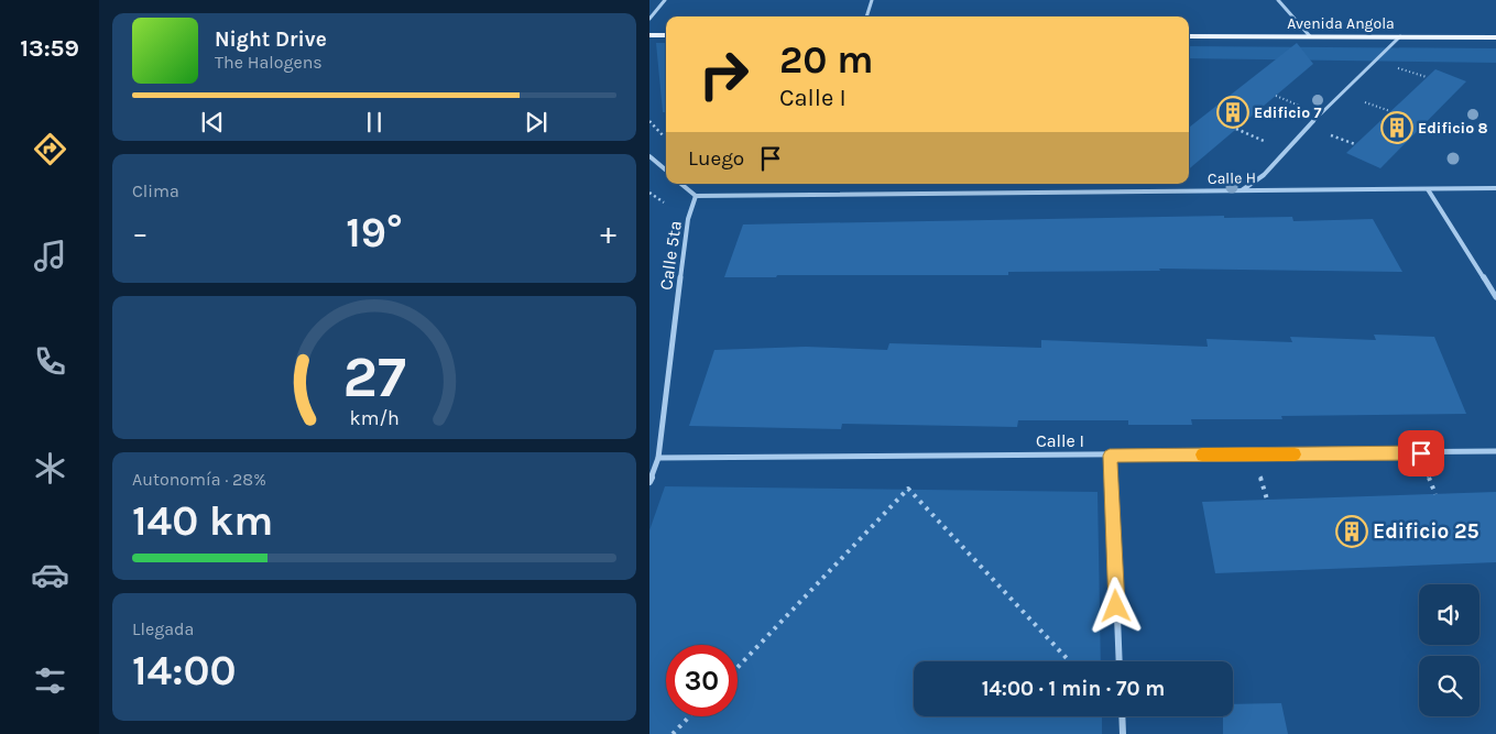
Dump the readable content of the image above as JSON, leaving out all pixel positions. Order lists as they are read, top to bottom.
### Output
{
  "streets": {
    "main road": ["Avenida Angola"],
    "street": ["Calle H", "Calle 5ta", "Calle I"]
  },
  "crossings": [
    ["Calle H", "Calle 5ta"],
    ["Calle 5ta", "Calle I"]
  ],
  "places": {
    "building": ["Edificio 7", "Edificio 8", "Edificio 25"]
  },
  "page": {
    "tabs": "13:59",
    "turn": ["20 m", "Calle I"],
    "song": ["Night Drive", "The Halogens"],
    "then": "Luego",
    "tile": [
      "Clima",
      ["Autonomía · 28%", "140 km"],
      ["Llegada", "14:00"]
    ],
    "heat": ["−", "19°", "+"],
    "limit": "30",
    "trip": "14:00 · 1 min · 70 m",
    "gauge": ["27", "km/h"]
  }
}
